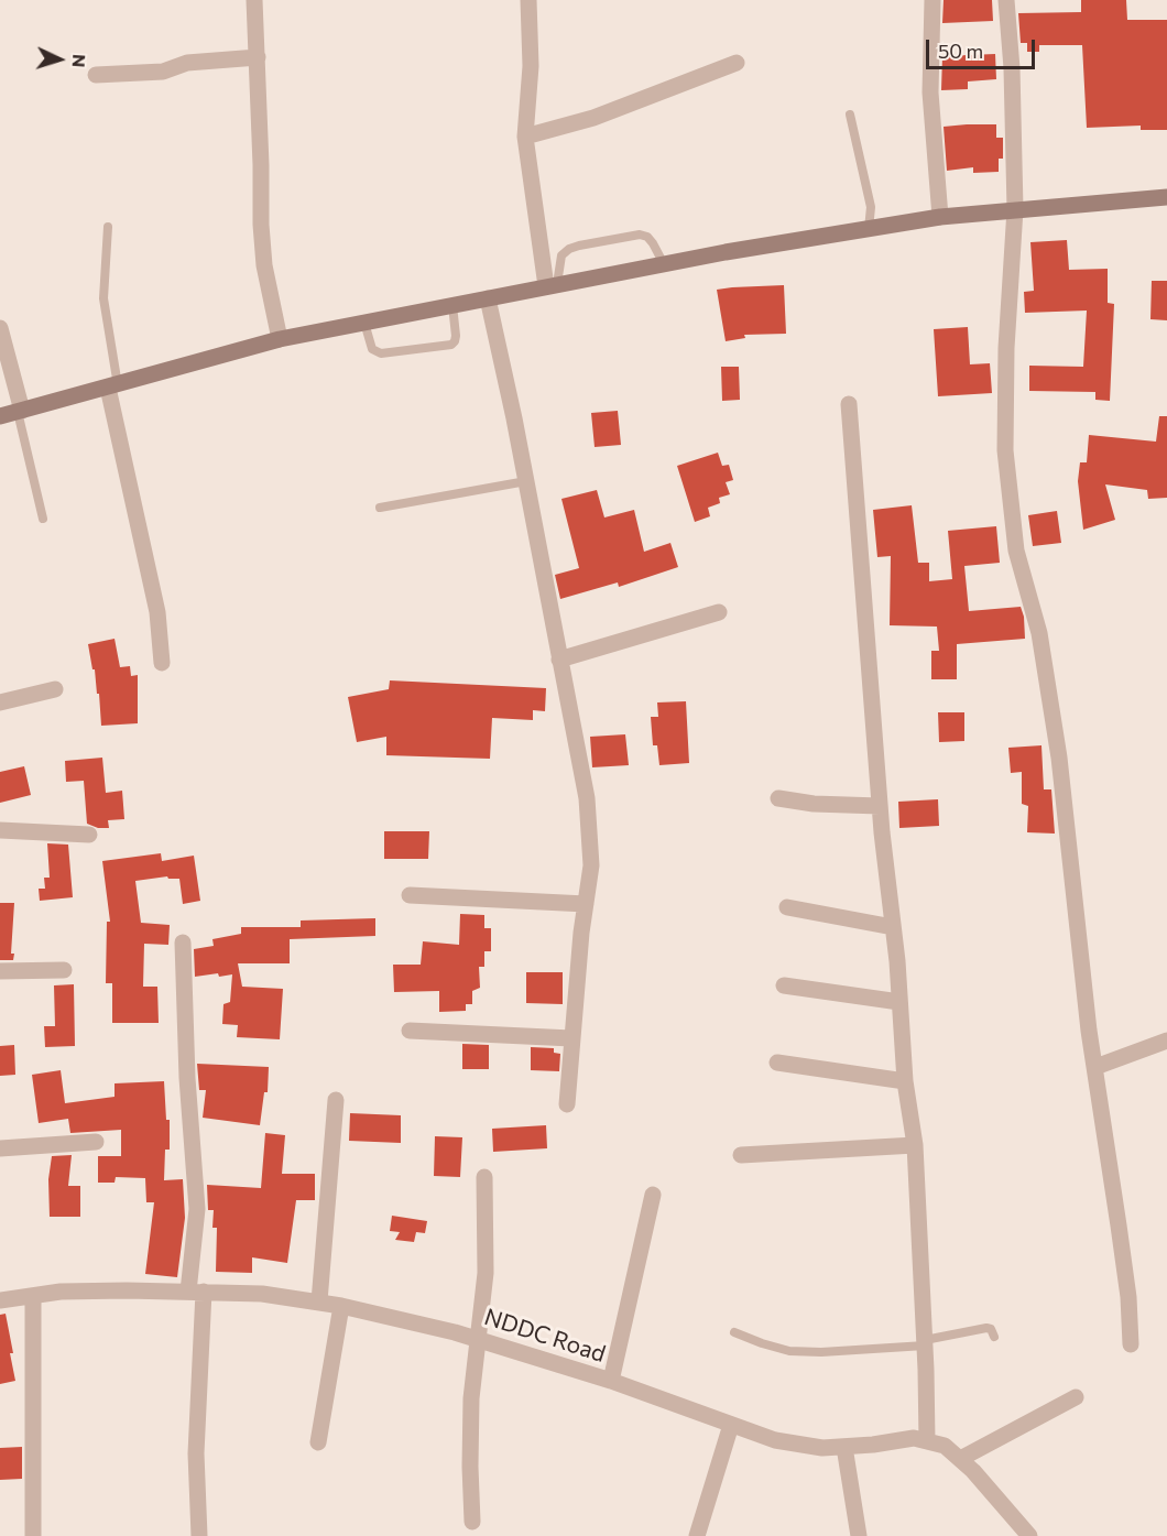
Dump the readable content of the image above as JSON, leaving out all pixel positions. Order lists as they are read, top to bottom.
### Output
{
  "streets": {
    "street": ["NDDC Road"]
  },
  "scale_bar": "50 m",
  "north": "right"
}
